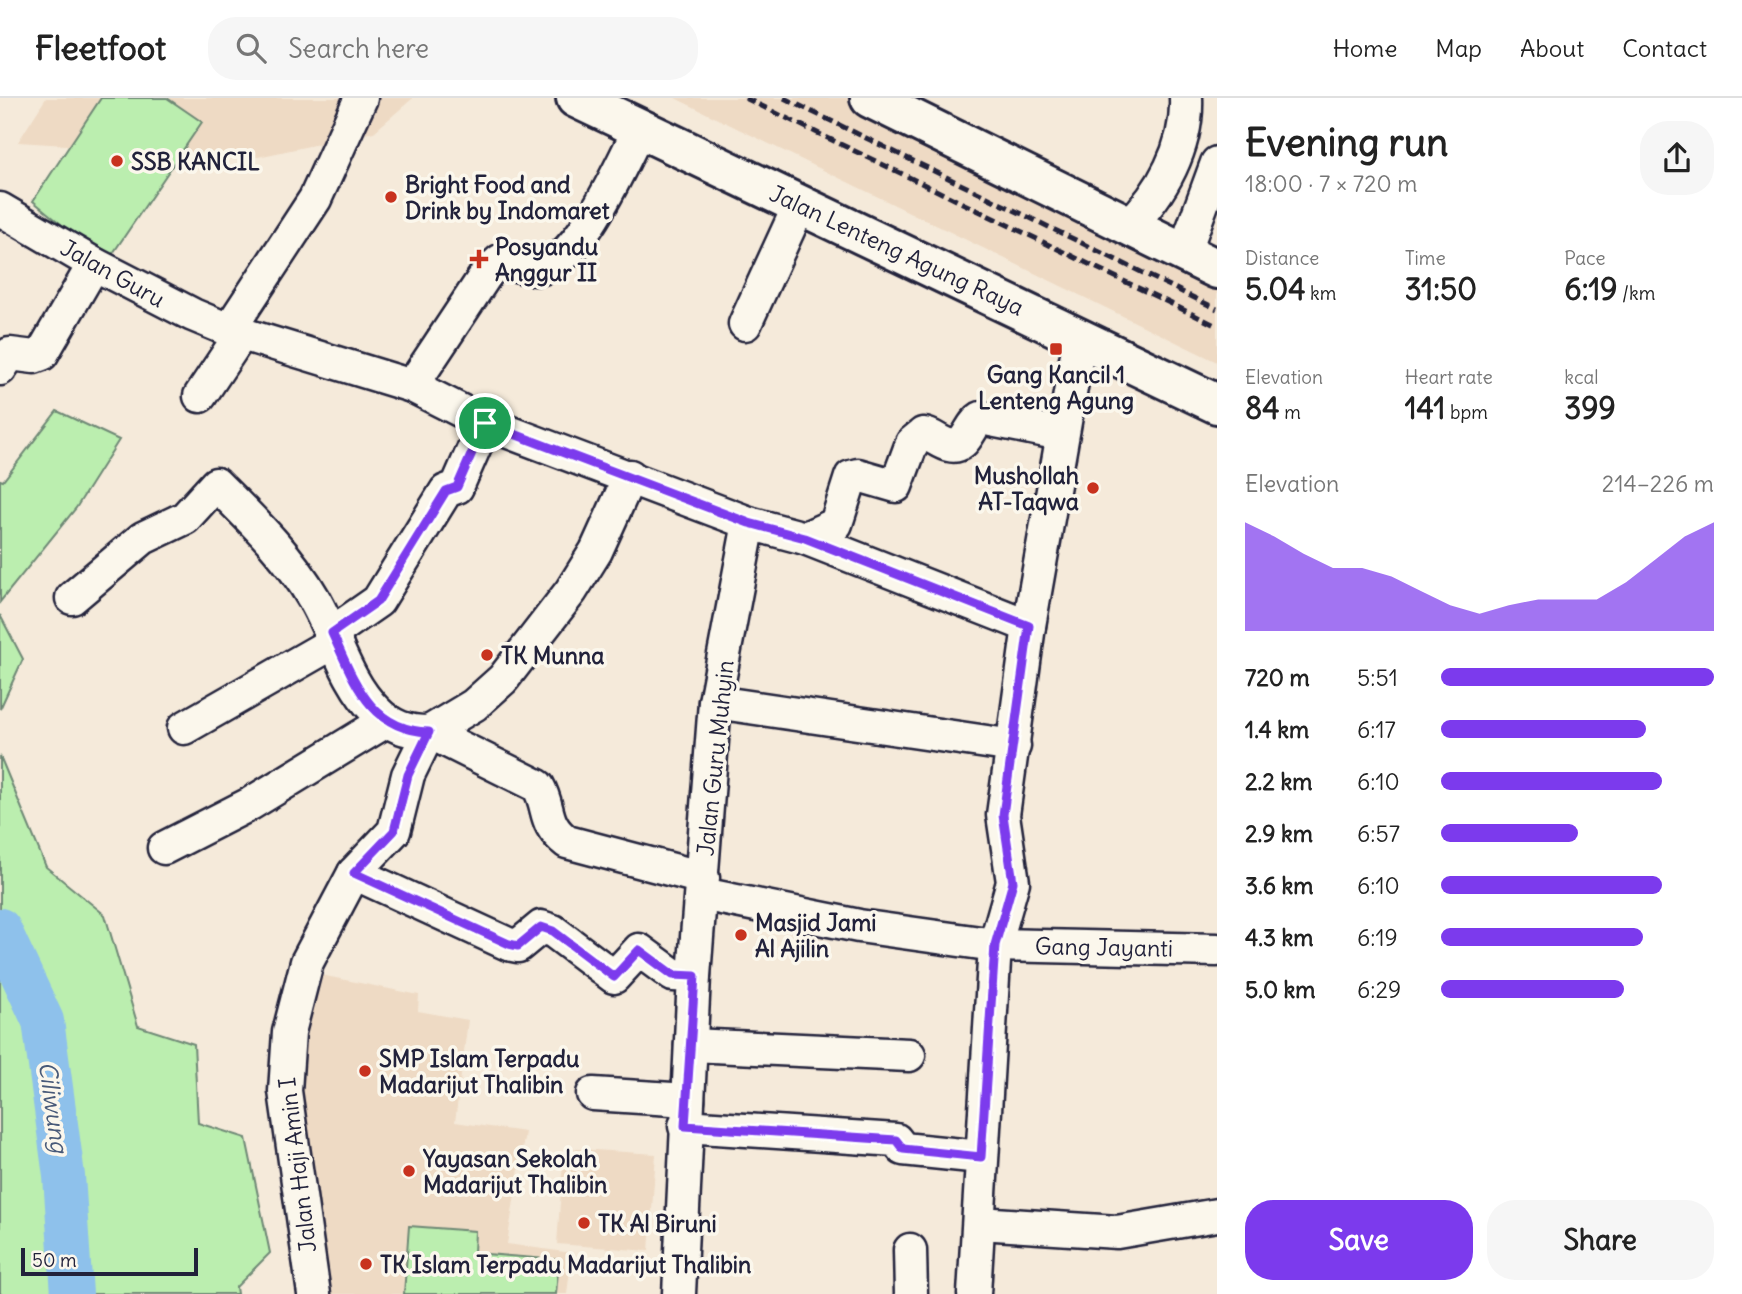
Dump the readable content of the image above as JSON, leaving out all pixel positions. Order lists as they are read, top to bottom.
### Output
{
  "streets": {
    "main road": ["Jalan Lenteng Agung Raya"],
    "street": [
      "Jalan Guru",
      "Jalan Guru Muhyin",
      "Gang Jayanti",
      "Jalan Haji Amin I"
    ]
  },
  "crossings": [
    ["Jalan Guru Muhyin", "Gang Jayanti"],
    ["Jalan Guru Muhyin", "Jalan Haji Amin I"]
  ],
  "water": ["Ciliwung"],
  "places": {
    "other": [
      "SSB KANCIL",
      "Bright Food and Drink by Indomaret",
      "Mushollah AT-Taqwa",
      "TK Munna",
      "Masjid Jami Al Ajilin",
      "SMP Islam Terpadu Madarijut Thalibin",
      "Yayasan Sekolah Madarijut Thalibin",
      "TK Al Biruni",
      "TK Islam Terpadu Madarijut Thalibin"
    ],
    "health": ["Posyandu Anggur II"],
    "transit": ["Gang Kancil 1 Lenteng Agung"]
  },
  "scale_bar": "50 m",
  "page": {
    "header": "Fleetfoot",
    "search": "Search here",
    "nav": [
      "Home",
      "Map",
      "About",
      "Contact"
    ],
    "heading": ["Evening run", "18:00 · 7 × 720 m"],
    "stats": [
      ["Distance", "5.04 km"],
      ["Time", "31:50"],
      ["Pace", "6:19 /km"],
      ["Elevation", "84 m"],
      ["Heart rate", "141 bpm"],
      ["kcal", "399"]
    ],
    "chart": ["Elevation", "214–226 m"],
    "list": [
      {
        "name": "720 m",
        "note": "5:51"
      },
      {
        "name": "1.4 km",
        "note": "6:17"
      },
      {
        "name": "2.2 km",
        "note": "6:10"
      },
      {
        "name": "2.9 km",
        "note": "6:57"
      },
      {
        "name": "3.6 km",
        "note": "6:10"
      },
      {
        "name": "4.3 km",
        "note": "6:19"
      },
      {
        "name": "5.0 km",
        "note": "6:29"
      }
    ],
    "buttons": ["Save", "Share"],
    "scale": "50 m"
  }
}
